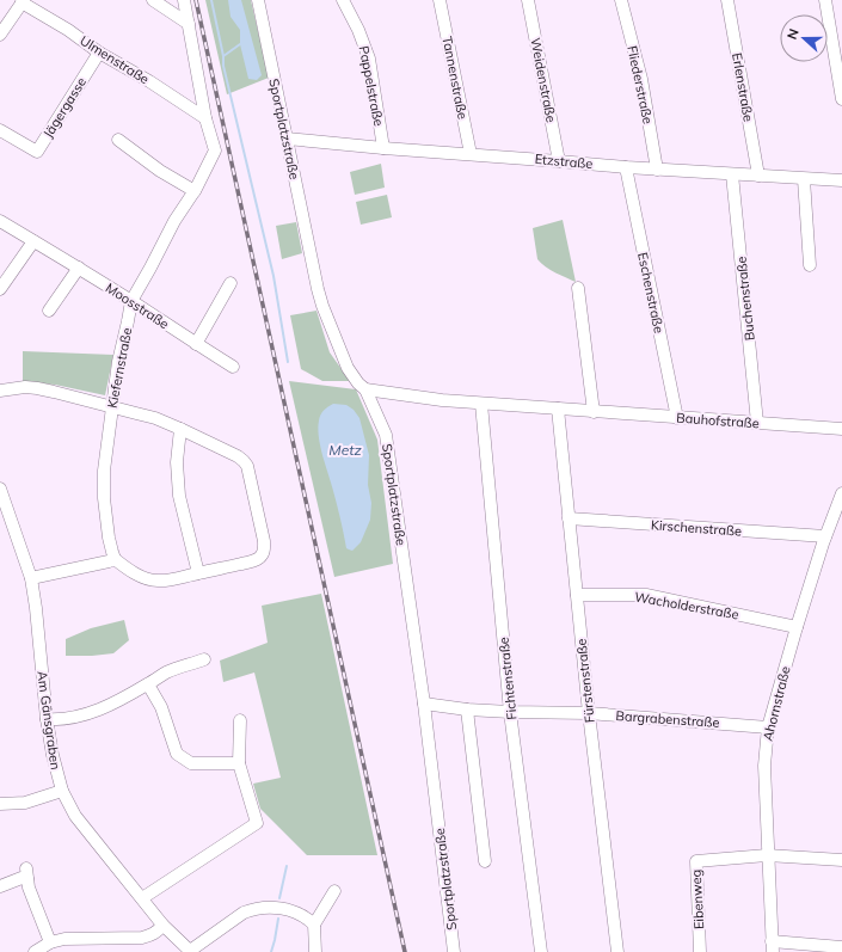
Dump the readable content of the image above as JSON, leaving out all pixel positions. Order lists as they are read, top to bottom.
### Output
{
  "streets": {
    "street": [
      "Ulmenstraße",
      "Tannenstraße",
      "Weidenstraße",
      "Fliederstraße",
      "Pappelstraße",
      "Erlenstraße",
      "Jägergasse",
      "Sportplatzstraße",
      "Etzstraße",
      "Eschenstraße",
      "Buchenstraße",
      "Moosstraße",
      "Kiefernstraße",
      "Bauhofstraße",
      "Kirschenstraße",
      "Wacholderstraße",
      "Fichtenstraße",
      "Fürstenstraße",
      "Ahornstraße",
      "Bargrabenstraße",
      "Am Gänsgraben",
      "Eibenweg"
    ]
  },
  "crossings": [
    ["Ulmenstraße", "Jägergasse"],
    ["Ulmenstraße", "Kiefernstraße"],
    ["Tannenstraße", "Etzstraße"],
    ["Weidenstraße", "Etzstraße"],
    ["Fliederstraße", "Etzstraße"],
    ["Pappelstraße", "Etzstraße"],
    ["Erlenstraße", "Etzstraße"],
    ["Sportplatzstraße", "Etzstraße"],
    ["Sportplatzstraße", "Bauhofstraße"],
    ["Sportplatzstraße", "Bargrabenstraße"],
    ["Etzstraße", "Eschenstraße"],
    ["Etzstraße", "Buchenstraße"],
    ["Eschenstraße", "Bauhofstraße"],
    ["Buchenstraße", "Bauhofstraße"],
    ["Moosstraße", "Kiefernstraße"],
    ["Bauhofstraße", "Fichtenstraße"],
    ["Bauhofstraße", "Fürstenstraße"],
    ["Kirschenstraße", "Fürstenstraße"],
    ["Kirschenstraße", "Ahornstraße"],
    ["Wacholderstraße", "Fürstenstraße"],
    ["Wacholderstraße", "Ahornstraße"],
    ["Fichtenstraße", "Bargrabenstraße"],
    ["Fürstenstraße", "Bargrabenstraße"],
    ["Ahornstraße", "Bargrabenstraße"],
    ["Ahornstraße", "Eibenweg"]
  ],
  "water": ["Metz"],
  "north": "left"
}
